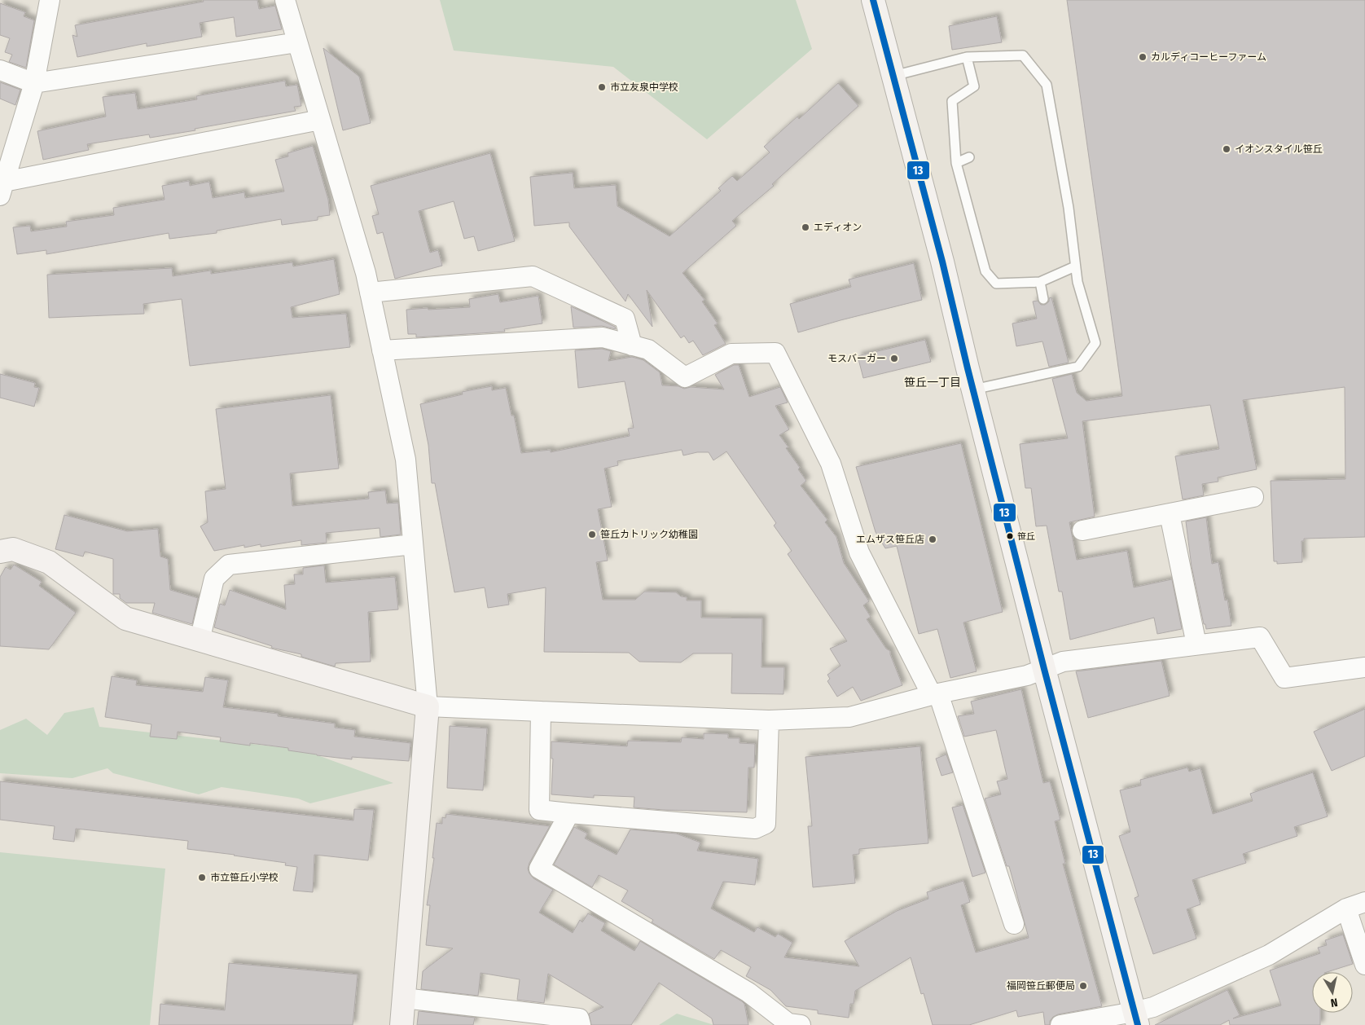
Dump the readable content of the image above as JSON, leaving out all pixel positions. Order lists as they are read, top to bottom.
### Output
{
  "districts": ["笹丘一丁目"],
  "places": [
    "カルディコーヒーファーム",
    "市立友泉中学校",
    "イオンスタイル笹丘",
    "エディオン",
    "モスバーガー",
    "笹丘カトリック幼稚園",
    "笹丘",
    "エムザス笹丘店",
    "市立笹丘小学校",
    "福岡笹丘郵便局"
  ],
  "lines": ["transit line 13"],
  "north": "bottom"
}
